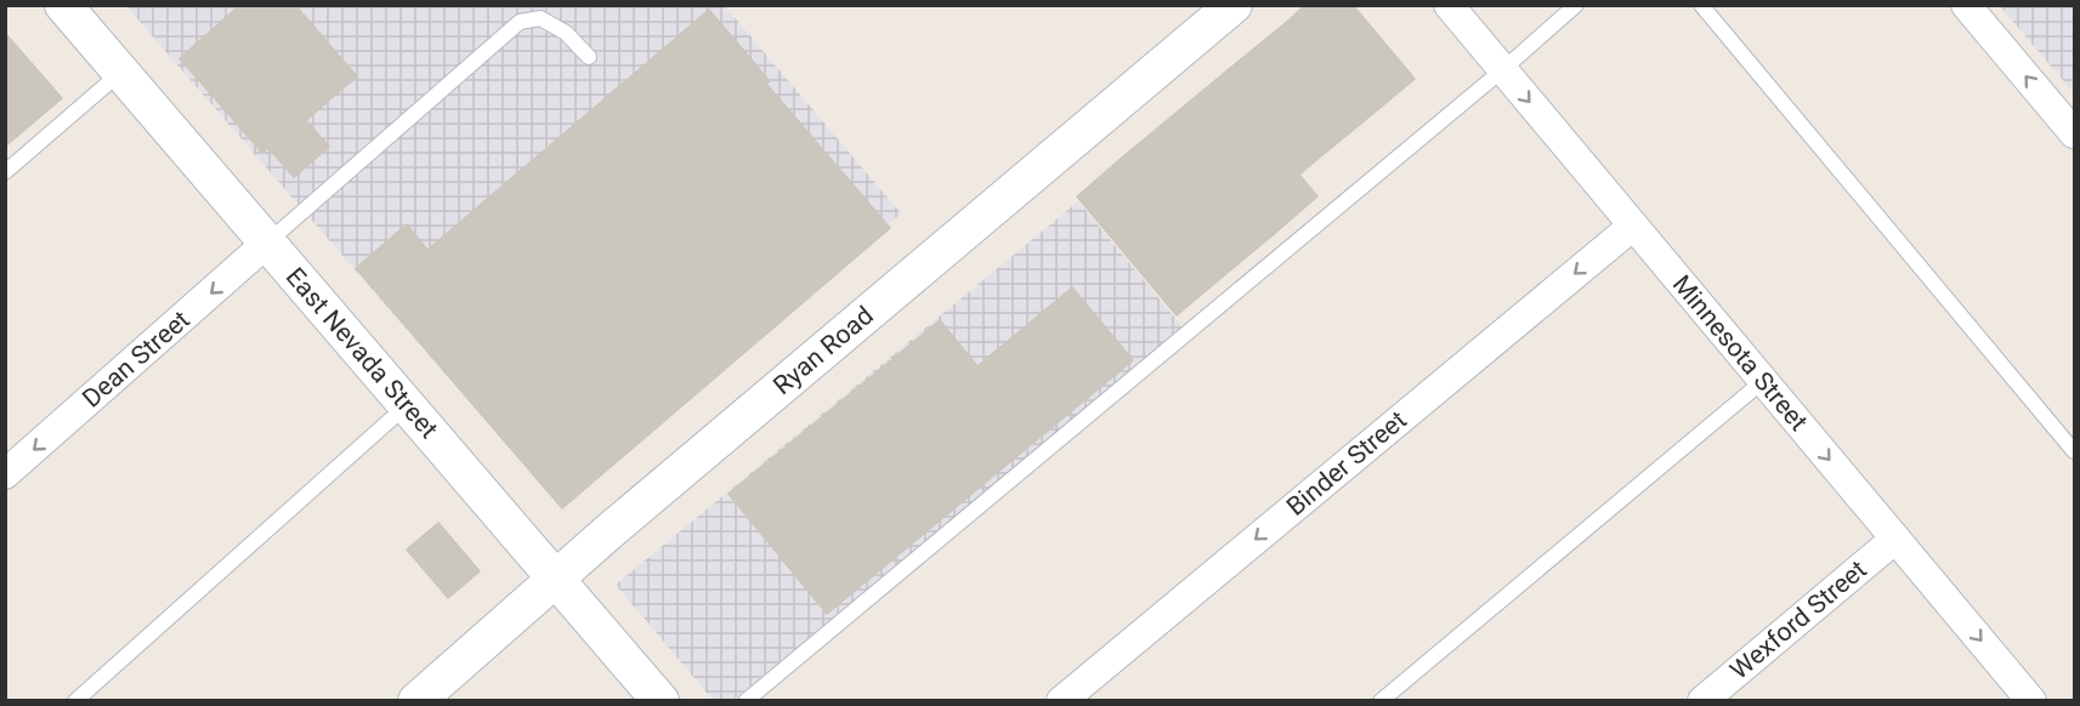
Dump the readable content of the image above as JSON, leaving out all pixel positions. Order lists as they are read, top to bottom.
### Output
{
  "streets": {
    "street": [
      "Ryan Road",
      "East Nevada Street",
      "Minnesota Street",
      "Dean Street",
      "Binder Street",
      "Wexford Street"
    ]
  },
  "crossings": [
    ["Ryan Road", "East Nevada Street"],
    ["East Nevada Street", "Dean Street"],
    ["Minnesota Street", "Binder Street"],
    ["Minnesota Street", "Wexford Street"]
  ],
  "one_way": ["Minnesota Street", "Dean Street", "Binder Street"]
}
